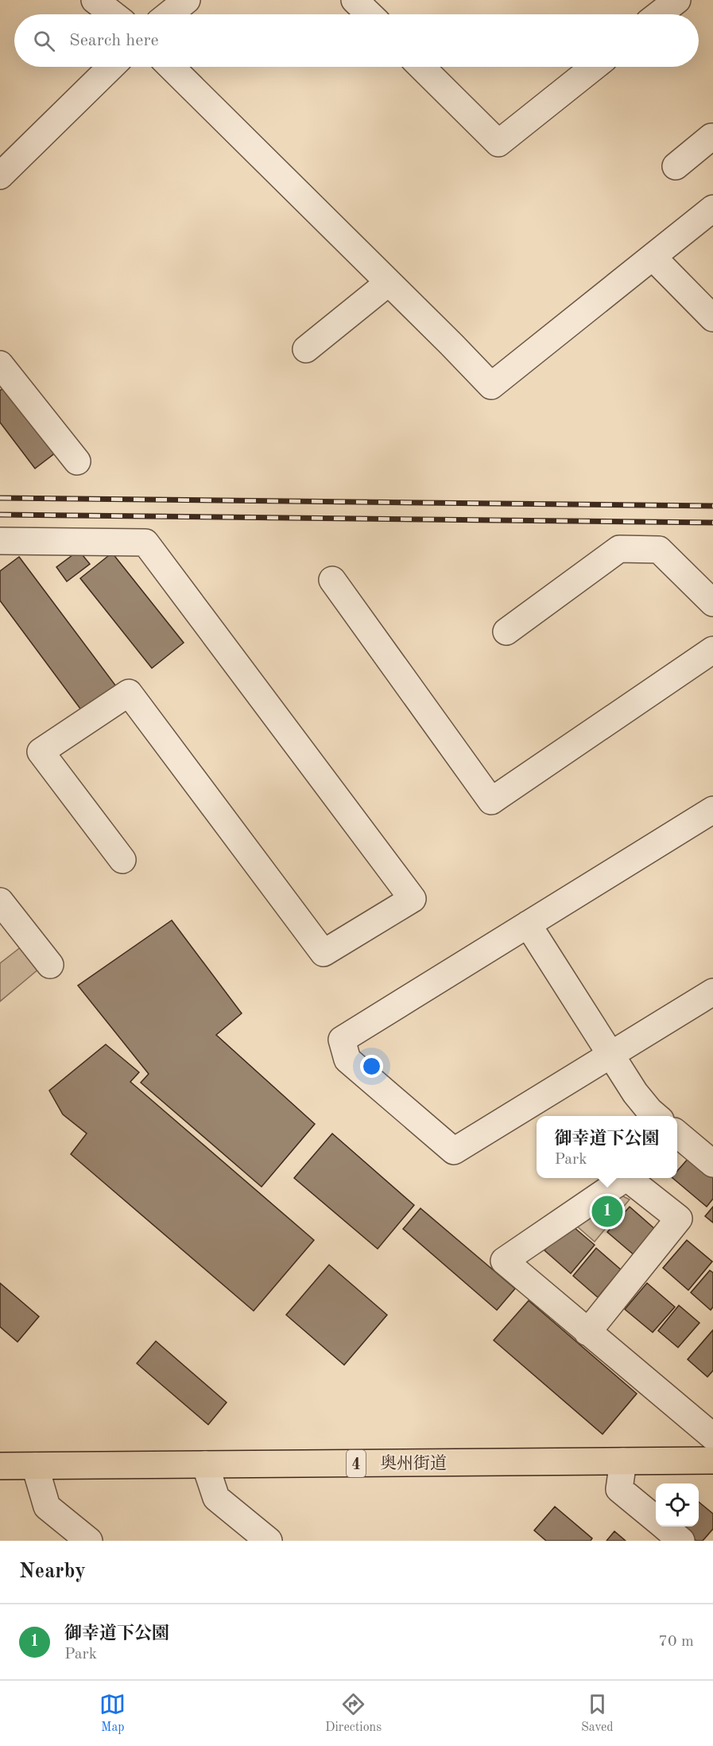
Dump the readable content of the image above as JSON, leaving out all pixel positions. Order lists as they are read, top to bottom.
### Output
{
  "streets": {
    "highway": ["奥州街道", "4"]
  },
  "page": {
    "search": "Search here",
    "popup": ["御幸道下公園", "Park"],
    "pins": "1",
    "heading": "Nearby",
    "list": [
      {
        "mark": "1",
        "name": "御幸道下公園",
        "note": "Park",
        "value": "70 m"
      }
    ],
    "nav": ["Map", "Directions", "Saved"]
  }
}
